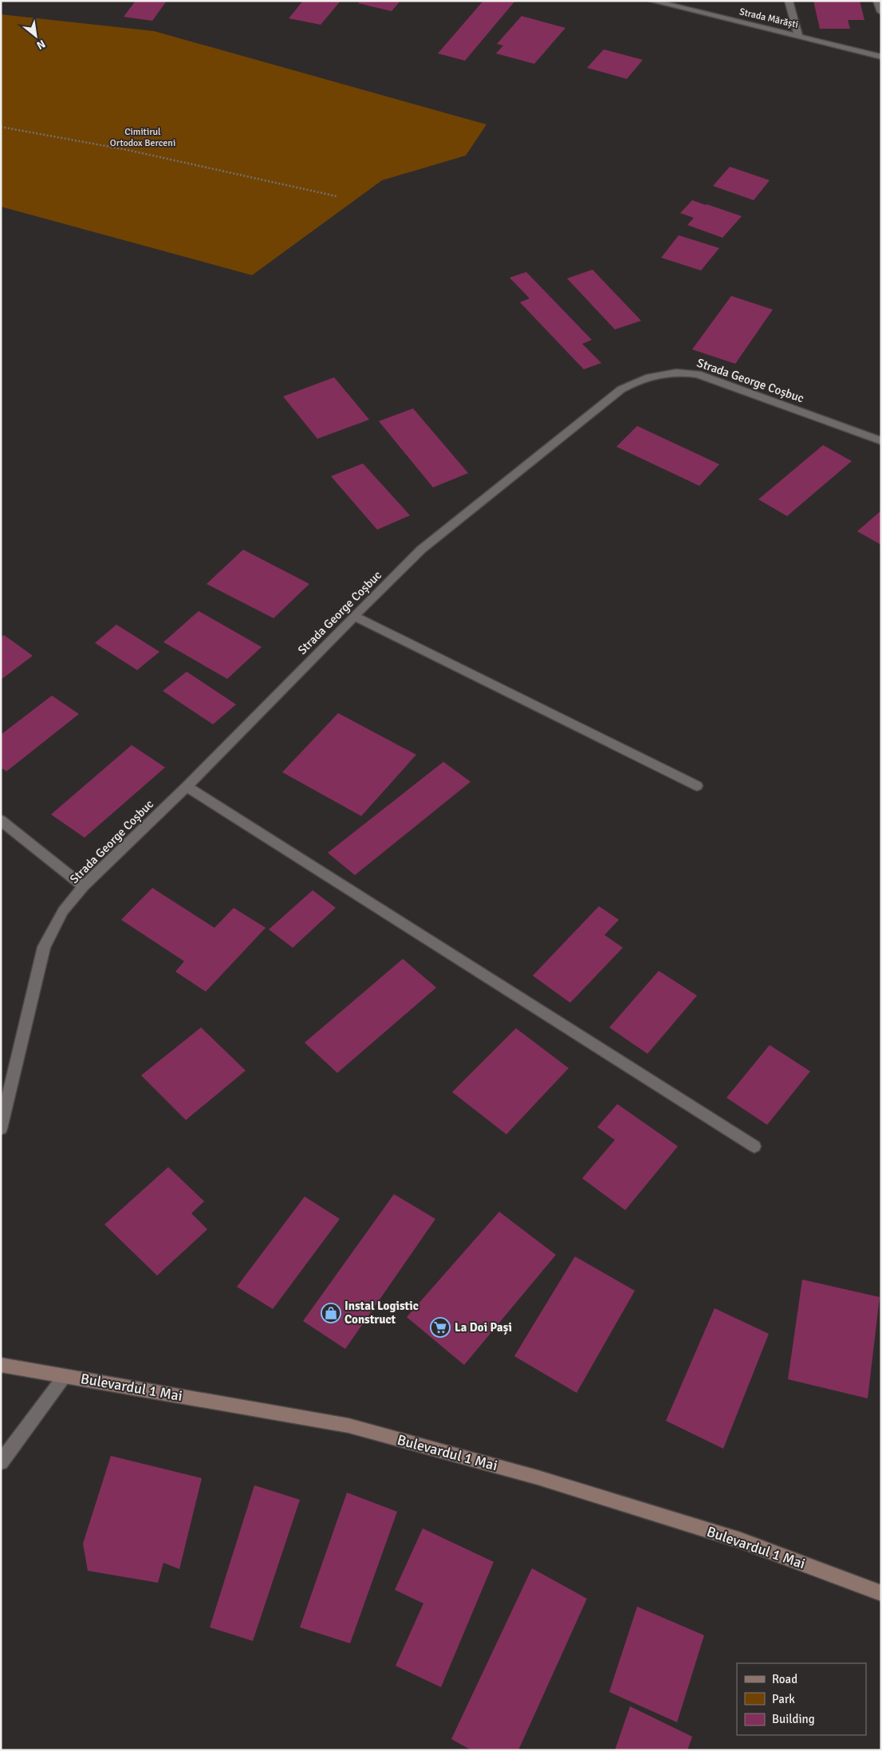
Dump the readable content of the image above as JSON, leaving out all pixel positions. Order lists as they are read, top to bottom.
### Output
{
  "streets": {
    "main road": ["Bulevardul 1 Mai"],
    "street": ["Strada Mărăști", "Strada George Coșbuc"]
  },
  "parks": ["Cimitirul Ortodox Berceni"],
  "places": {
    "shop": ["Instal Logistic Construct"],
    "supermarket": ["La Doi Pași"]
  },
  "legend": ["Road", "Park", "Building"],
  "north": "bottom right"
}
